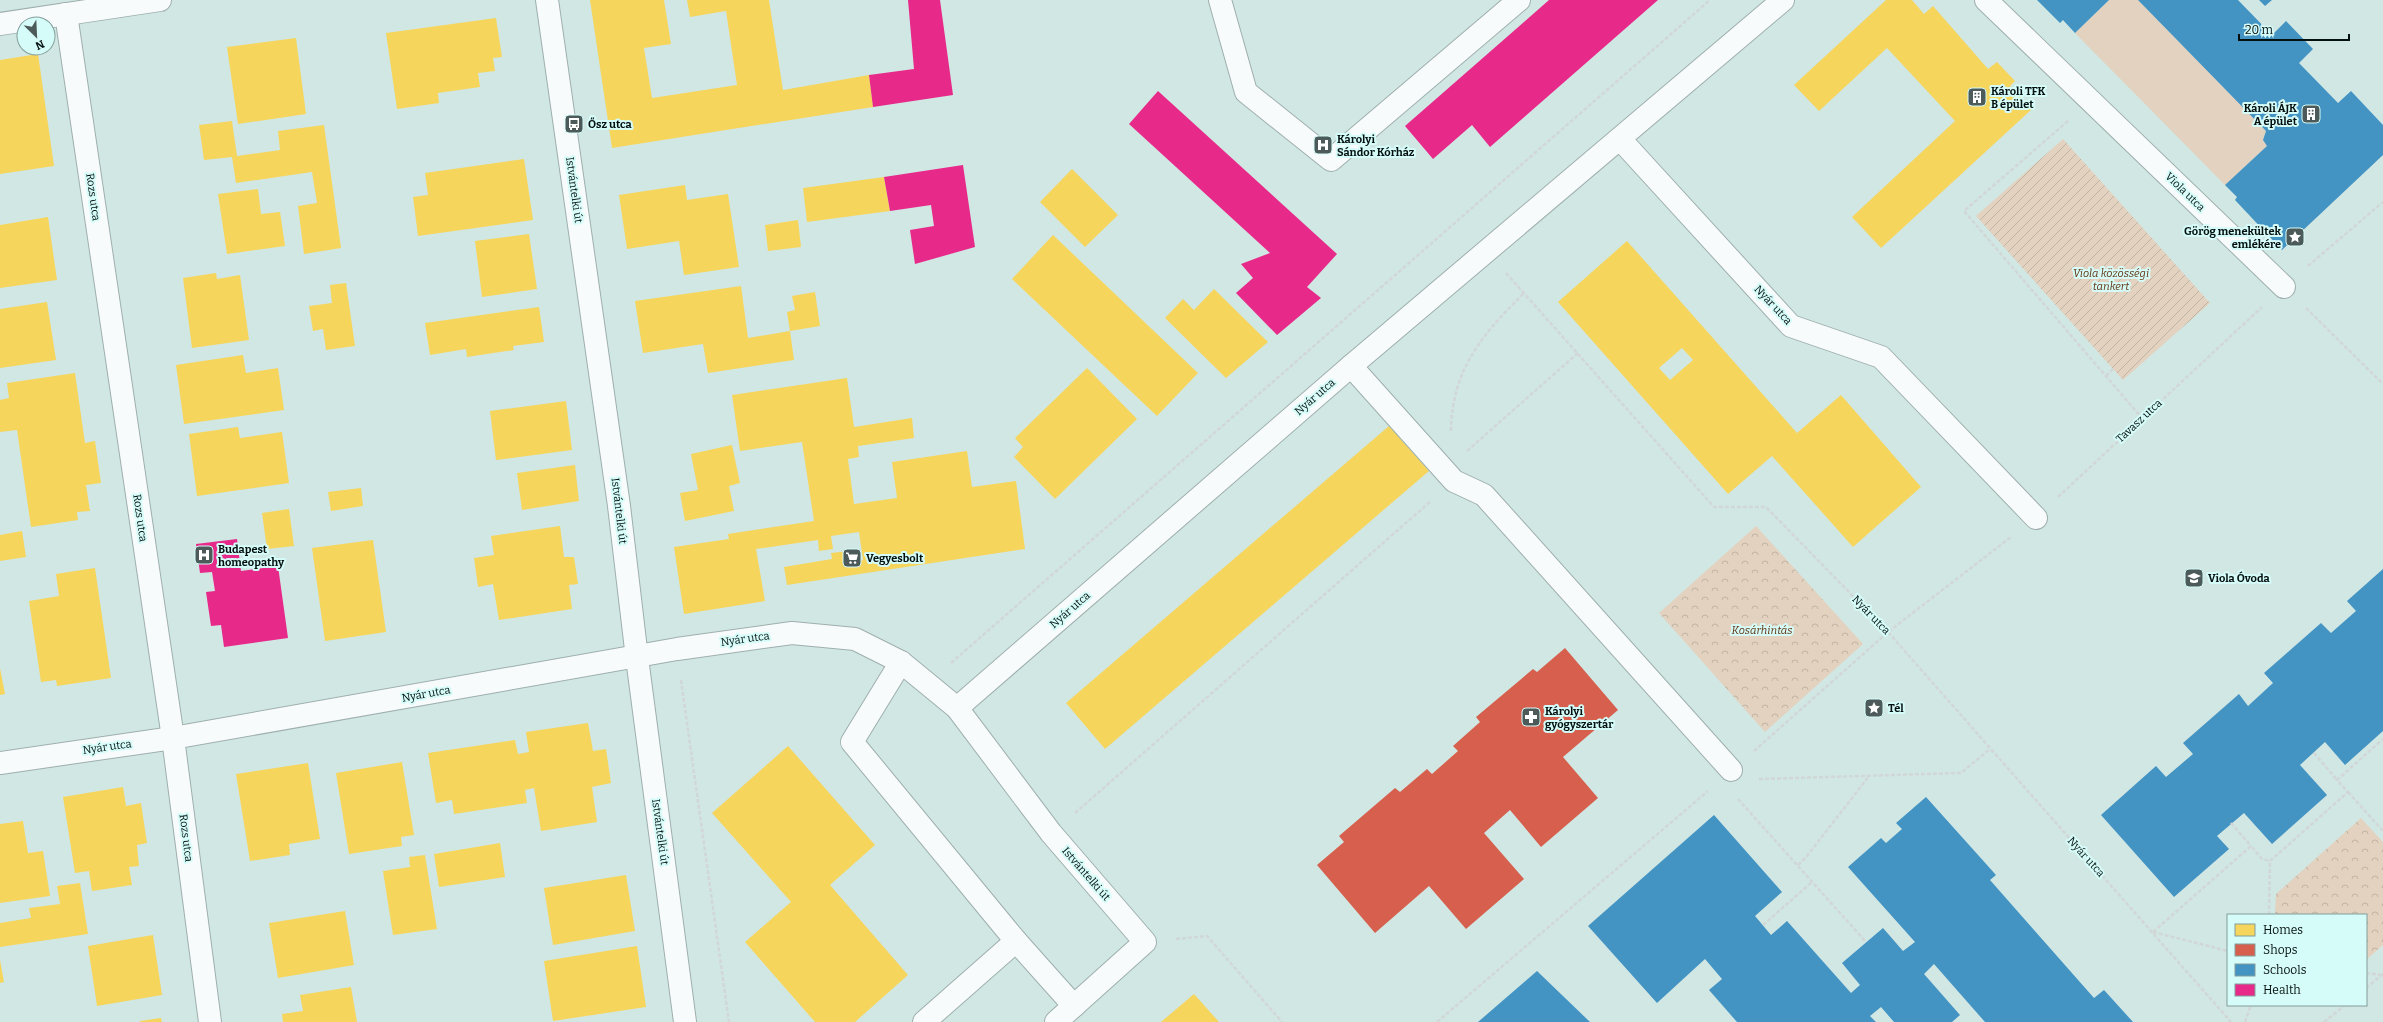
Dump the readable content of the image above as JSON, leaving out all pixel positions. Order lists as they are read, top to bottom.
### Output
{
  "streets": {
    "street": [
      "Istvántelki út",
      "Viola utca",
      "Rozs utca",
      "Nyár utca"
    ],
    "path": ["Tavasz utca"]
  },
  "crossings": [
    ["Istvántelki út", "Nyár utca"],
    ["Viola utca", "Tavasz utca"],
    ["Rozs utca", "Nyár utca"],
    ["Nyár utca", "Tavasz utca"]
  ],
  "parks": ["Viola közösségi tankert", "Kosárhintás"],
  "places": {
    "building": ["Károli TFK B épület", "Károli ÁJK A épület"],
    "bus stop": ["Ősz utca"],
    "hospital": ["Károlyi Sándor Kórház", "Budapest homeopathy"],
    "place": ["Görög menekültek emlékére", "Tél"],
    "supermarket": ["Vegyesbolt"],
    "school or university": ["Viola Óvoda"],
    "pharmacy": ["Károlyi gyógyszertár"]
  },
  "legend": [
    "Homes",
    "Shops",
    "Schools",
    "Health"
  ],
  "scale_bar": "20 m",
  "north": "bottom right"
}
